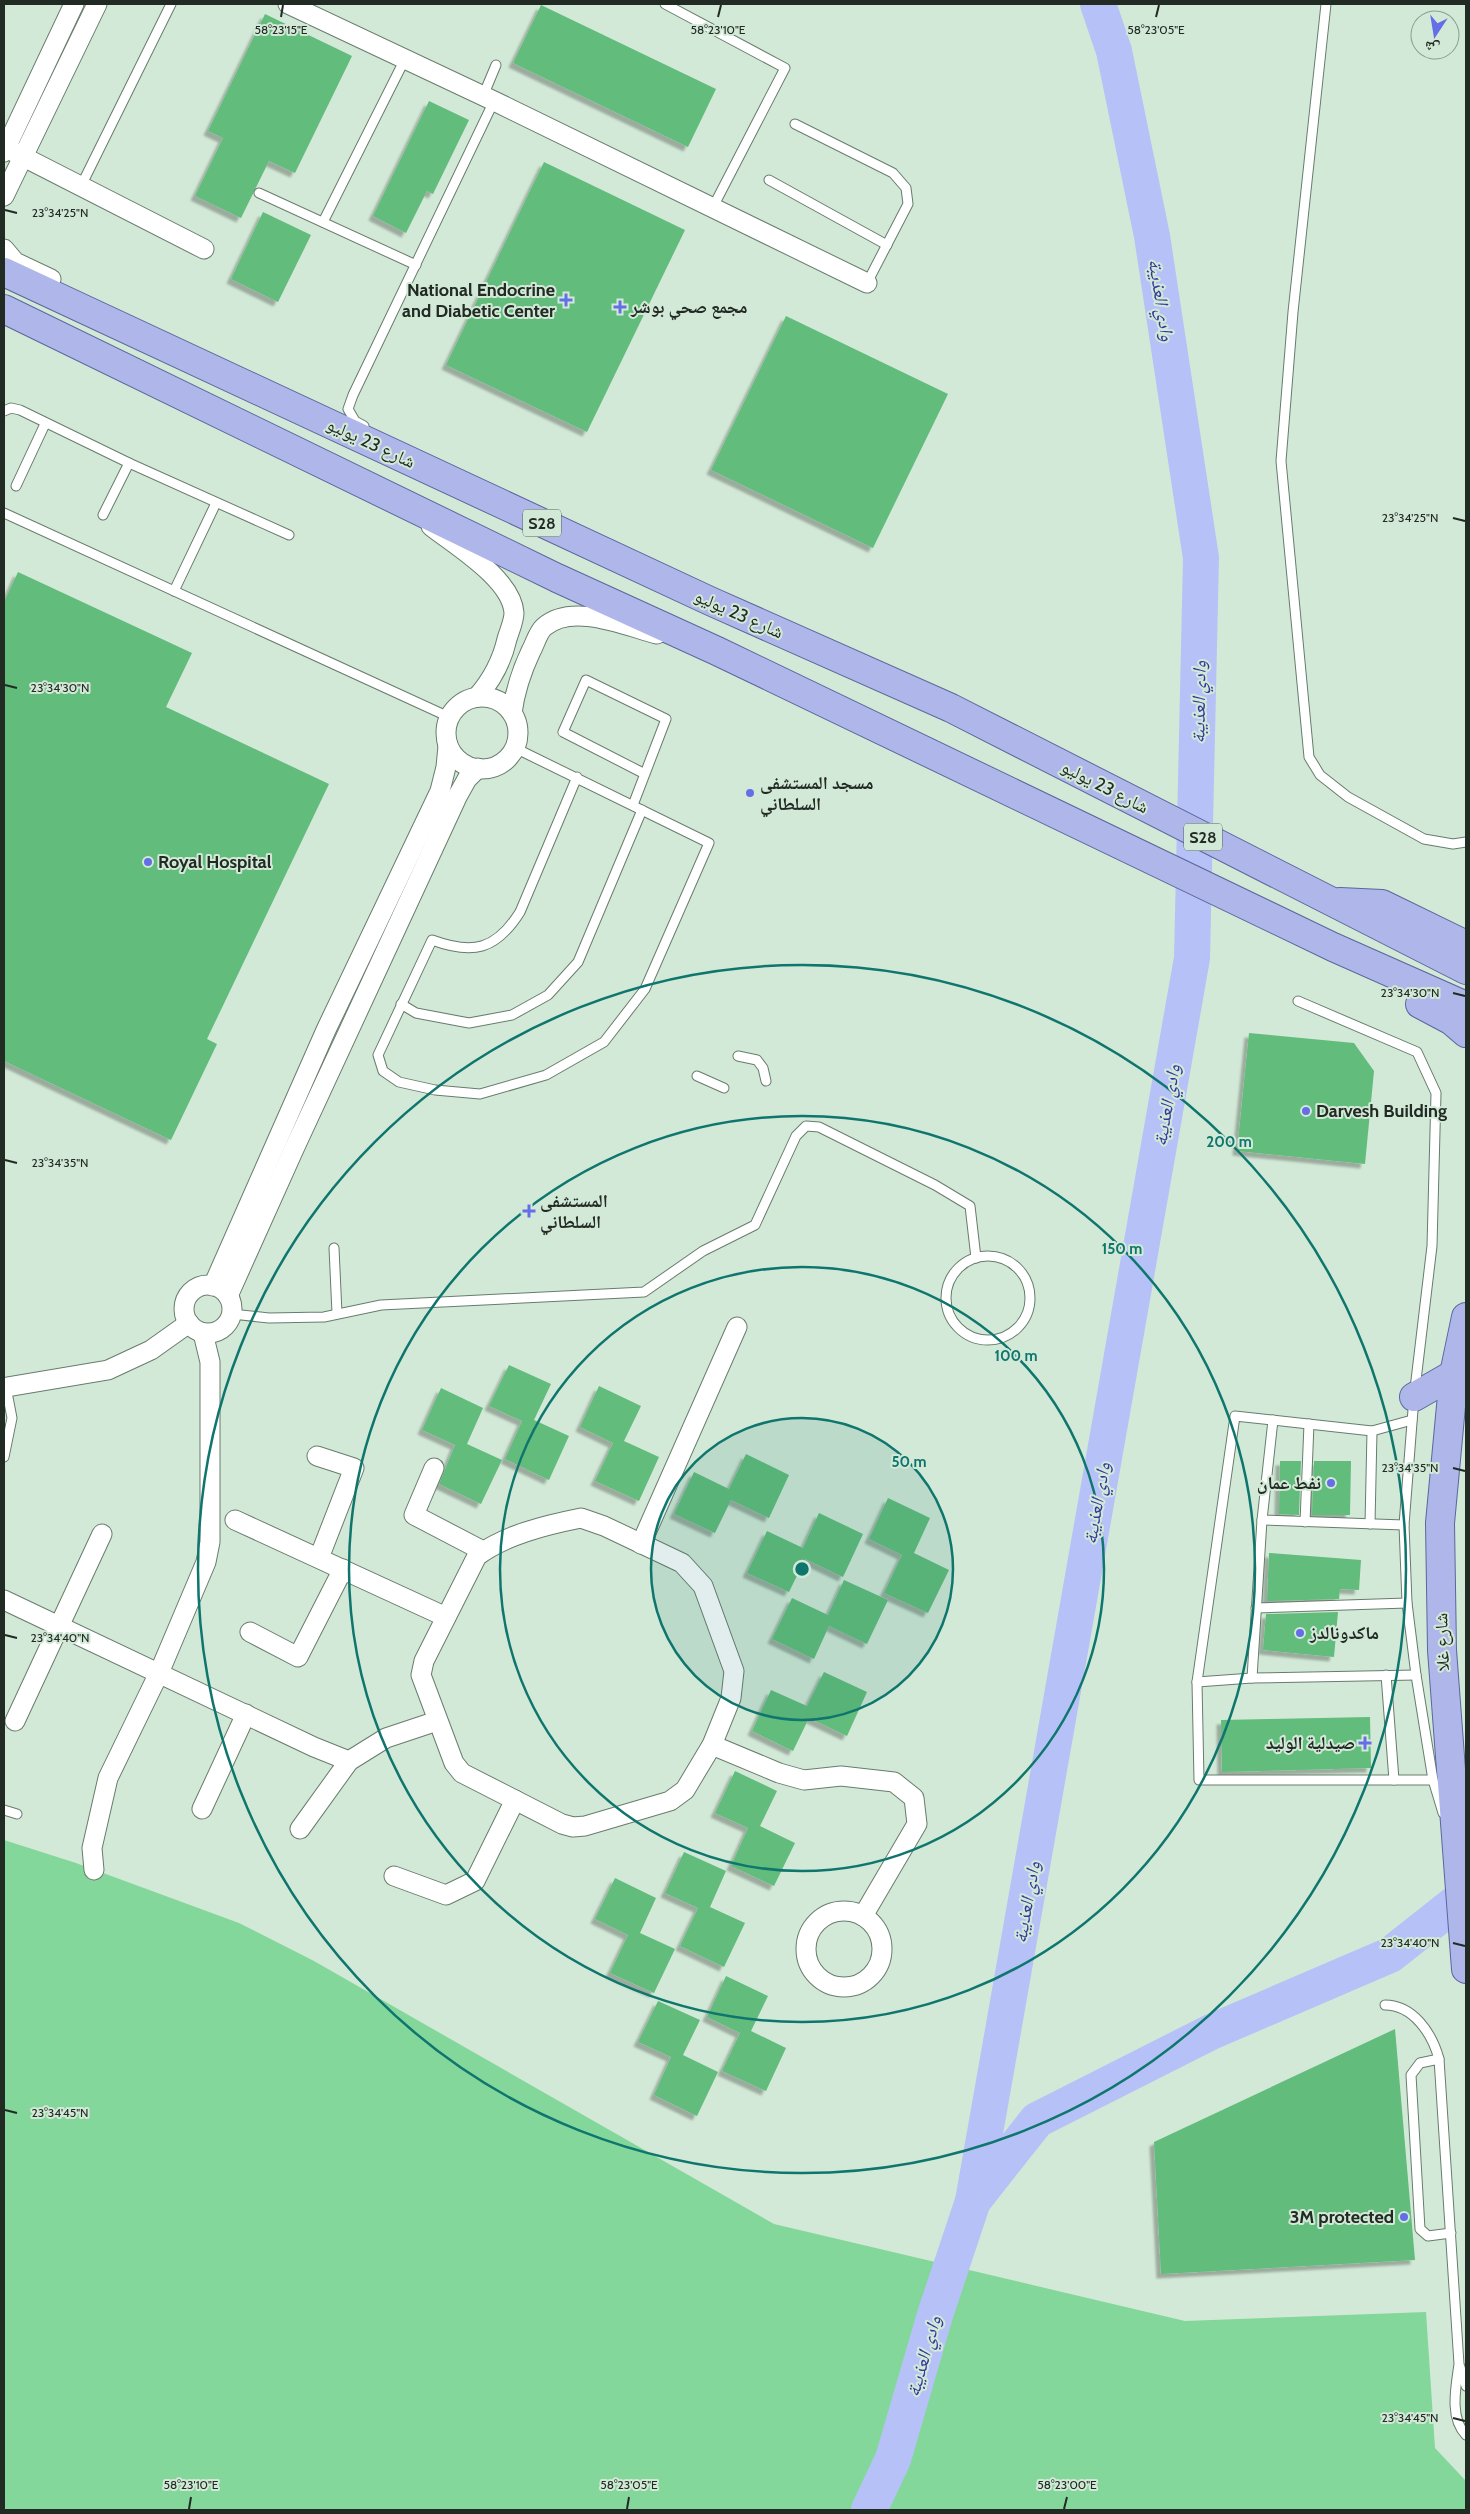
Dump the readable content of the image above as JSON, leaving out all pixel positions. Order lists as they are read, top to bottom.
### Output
{
  "streets": {
    "main road": ["شارع 23 يوليو", "S28", "شارع غلا"]
  },
  "water": ["وادي العذيبة"],
  "places": {
    "health": [
      "National Endocrine and Diabetic Center",
      "مجمع صحي بوشر",
      "المستشفى السلطاني",
      "صيدلية الوليد"
    ],
    "other": [
      "مسجد المستشفى السلطاني",
      "Royal Hospital",
      "Darvesh Building",
      "نفط عمان",
      "ماكدونالدز",
      "3M protected"
    ]
  },
  "north": "bottom",
  "coordinates": [
    "58°23'15\"E",
    "58°23'10\"E",
    "58°23'05\"E",
    "23°34'25\"N",
    "23°34'30\"N",
    "23°34'35\"N",
    "23°34'40\"N",
    "23°34'45\"N",
    "58°23'00\"E"
  ],
  "rings": [
    "200 m",
    "150 m",
    "100 m",
    "50 m"
  ]
}
